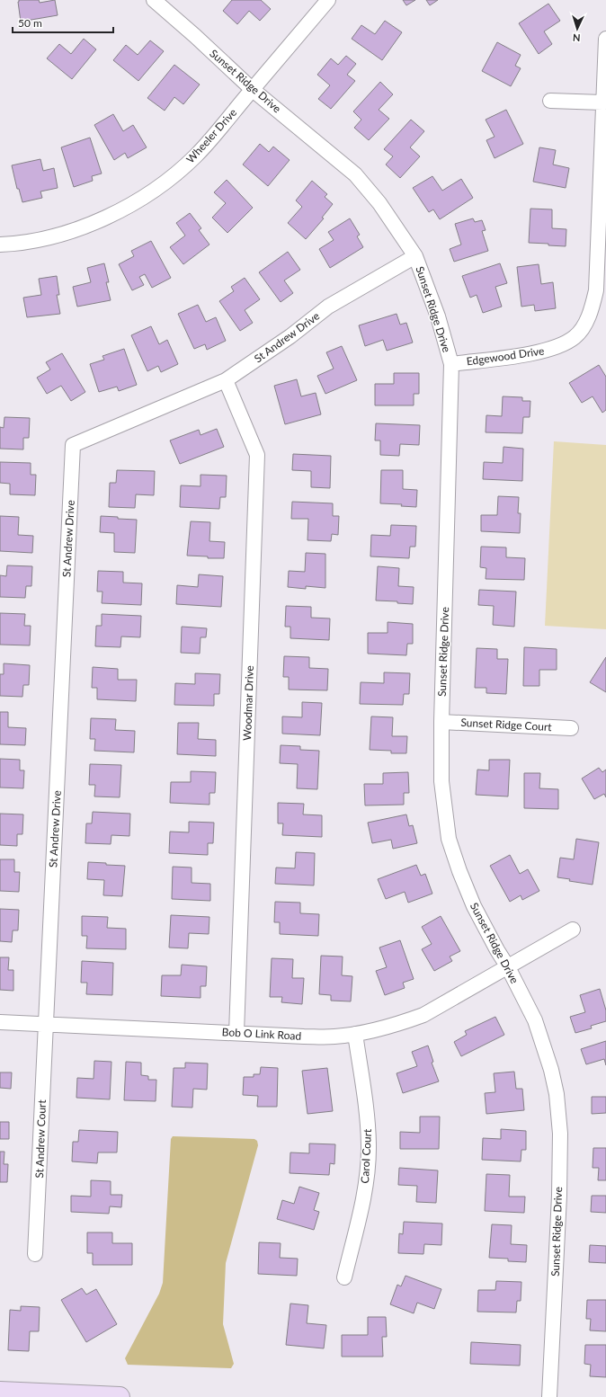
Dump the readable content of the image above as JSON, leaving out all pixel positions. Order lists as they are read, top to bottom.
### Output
{
  "streets": {
    "street": [
      "Sunset Ridge Drive",
      "Wheeler Drive",
      "St Andrew Drive",
      "Edgewood Drive",
      "Woodmar Drive",
      "Sunset Ridge Court",
      "Bob O Link Road",
      "St Andrew Court",
      "Carol Court"
    ]
  },
  "crossings": [
    ["Sunset Ridge Drive", "Wheeler Drive"],
    ["Sunset Ridge Drive", "St Andrew Drive"],
    ["Sunset Ridge Drive", "Edgewood Drive"],
    ["Sunset Ridge Drive", "Sunset Ridge Court"],
    ["Sunset Ridge Drive", "Bob O Link Road"],
    ["St Andrew Drive", "Woodmar Drive"],
    ["St Andrew Drive", "Bob O Link Road"],
    ["St Andrew Drive", "St Andrew Court"],
    ["Woodmar Drive", "Bob O Link Road"],
    ["Bob O Link Road", "St Andrew Court"],
    ["Bob O Link Road", "Carol Court"]
  ],
  "scale_bar": "50 m",
  "north": "bottom"
}
